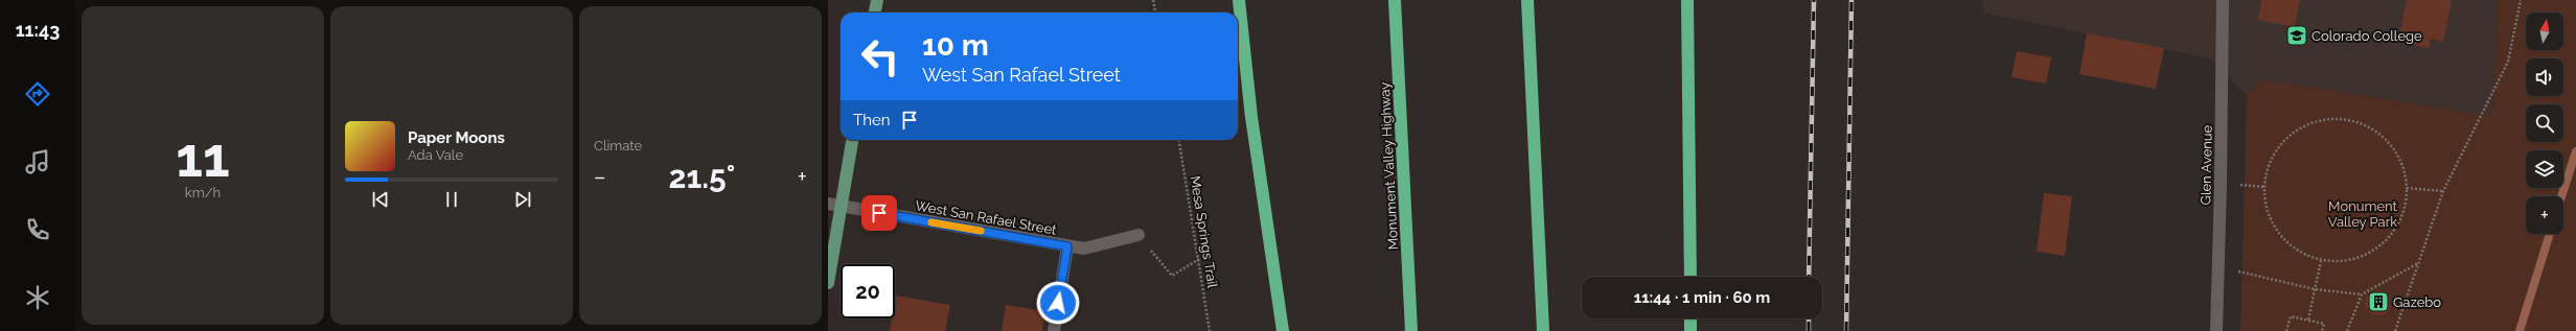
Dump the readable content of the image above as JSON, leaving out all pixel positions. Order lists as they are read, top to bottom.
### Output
{
  "streets": {
    "highway": ["Monument Valley Highway"],
    "street": ["Glen Avenue", "West San Rafael Street"],
    "path": ["Mesa Springs Trail"]
  },
  "parks": ["Monument Valley Park"],
  "places": {
    "school or university": ["Colorado College"],
    "building": ["Gazebo"]
  },
  "north": "top",
  "page": {
    "tabs": "11:43",
    "tile": [
      ["11", "km/h"],
      "Climate"
    ],
    "map_buttons": "+",
    "turn": ["10 m", "West San Rafael Street"],
    "then": "Then",
    "song": ["Paper Moons", "Ada Vale"],
    "heat": ["−", "21.5°", "+"],
    "limit": "20",
    "trip": "11:44 · 1 min · 60 m"
  }
}
